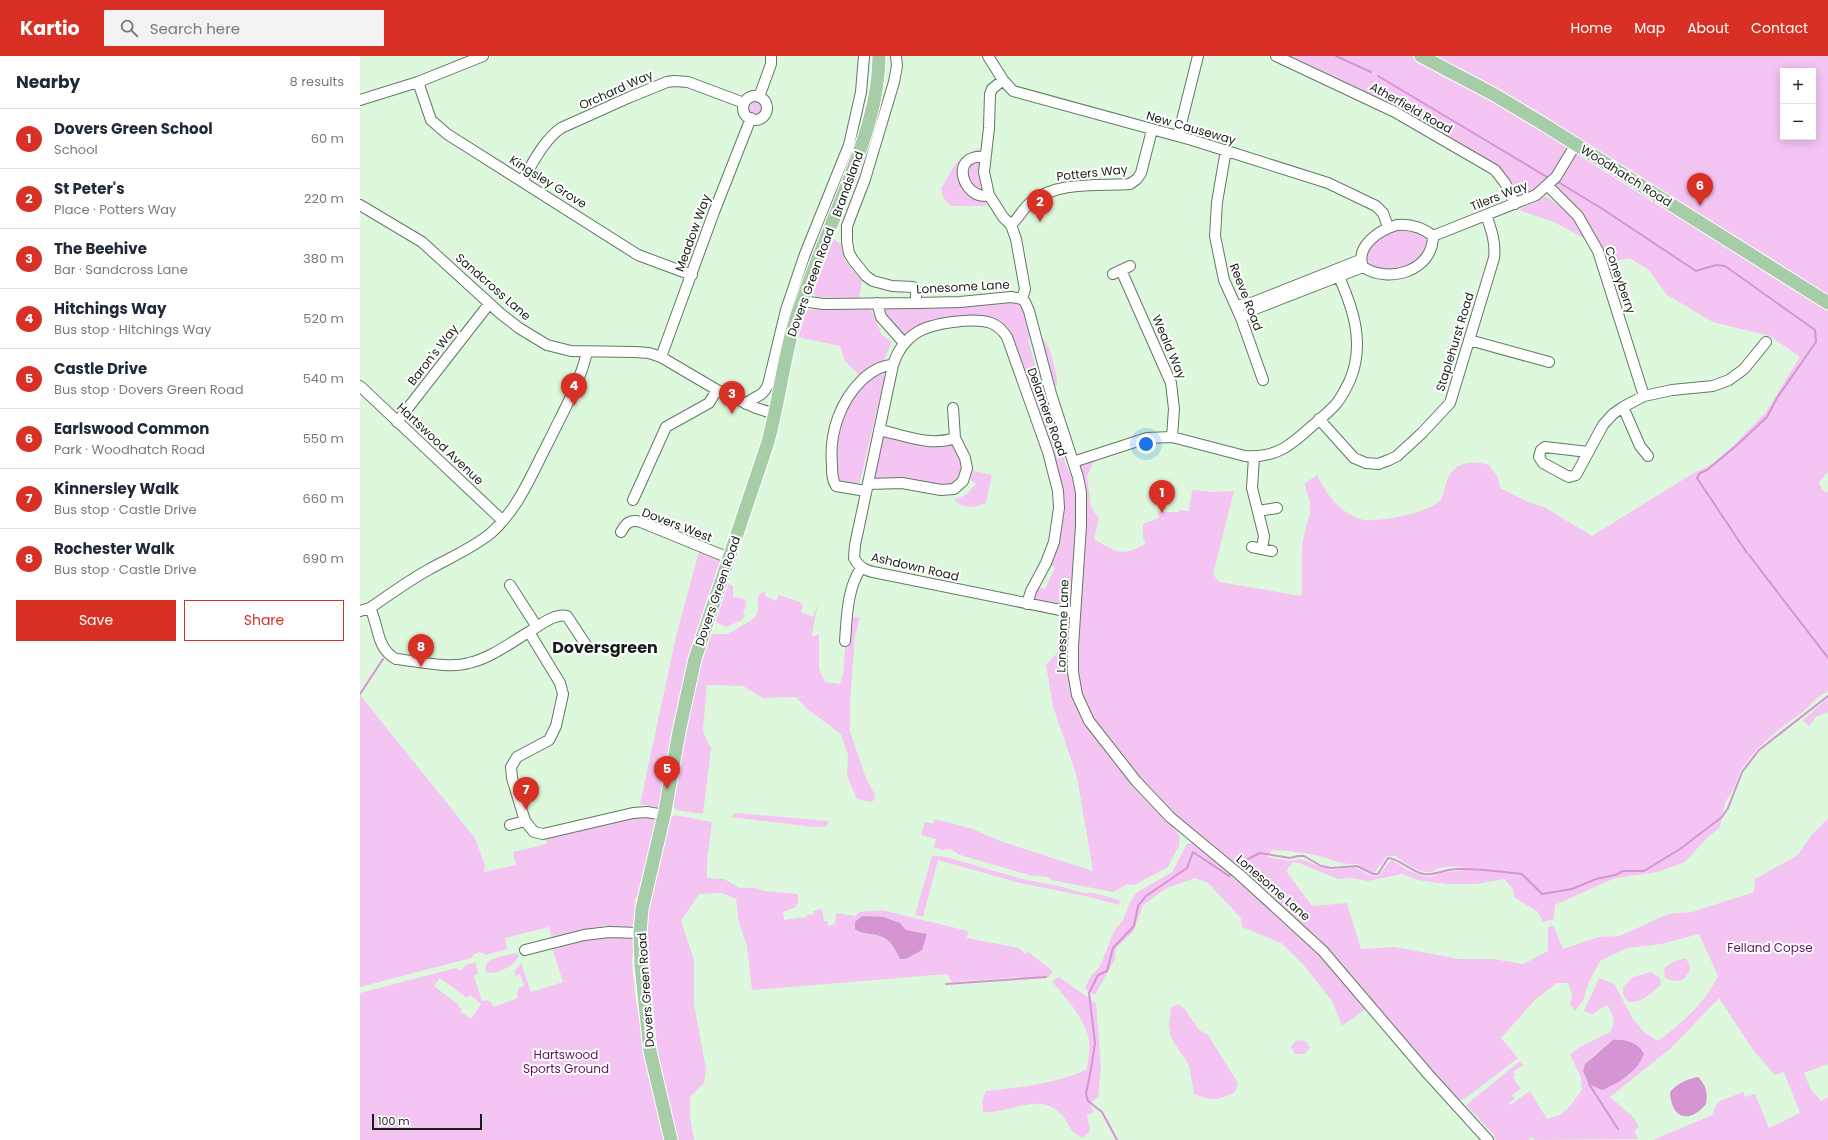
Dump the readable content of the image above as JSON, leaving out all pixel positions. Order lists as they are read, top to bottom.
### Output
{
  "streets": {
    "main road": ["Woodhatch Road", "Dovers Green Road"],
    "street": [
      "Orchard Way",
      "Atherfield Road",
      "New Causeway",
      "Potters Way",
      "Kingsley Grove",
      "Brandsland",
      "Tilers Way",
      "Meadow Way",
      "Coneyberry",
      "Sandcross Lane",
      "Lonesome Lane",
      "Reeve Road",
      "Staplehurst Road",
      "Weald Way",
      "Baron's Way",
      "Delamere Road",
      "Hartswood Avenue",
      "Dovers West",
      "Ashdown Road"
    ]
  },
  "crossings": [
    ["Orchard Way", "Kingsley Grove"],
    ["Orchard Way", "Meadow Way"],
    ["Atherfield Road", "Tilers Way"],
    ["New Causeway", "Potters Way"],
    ["New Causeway", "Tilers Way"],
    ["New Causeway", "Reeve Road"],
    ["Woodhatch Road", "Tilers Way"],
    ["Kingsley Grove", "Meadow Way"],
    ["Brandsland", "Lonesome Lane"],
    ["Tilers Way", "Coneyberry"],
    ["Tilers Way", "Staplehurst Road"],
    ["Meadow Way", "Sandcross Lane"],
    ["Dovers Green Road", "Sandcross Lane"],
    ["Dovers Green Road", "Lonesome Lane"],
    ["Dovers Green Road", "Dovers West"],
    ["Sandcross Lane", "Baron's Way"],
    ["Lonesome Lane", "Ashdown Road"],
    ["Baron's Way", "Hartswood Avenue"],
    ["Delamere Road", "Ashdown Road"]
  ],
  "districts": ["Doversgreen"],
  "parks": ["Felland Copse", "Hartswood Sports Ground"],
  "scale_bar": "100 m",
  "page": {
    "header": "Kartio",
    "search": "Search here",
    "nav": [
      "Home",
      "Map",
      "About",
      "Contact"
    ],
    "heading": ["Nearby", "8 results"],
    "map_buttons": ["+", "−"],
    "list": [
      {
        "mark": "1",
        "name": "Dovers Green School",
        "note": "School",
        "value": "60 m"
      },
      {
        "mark": "2",
        "name": "St Peter's",
        "note": "Place · Potters Way",
        "value": "220 m"
      },
      {
        "mark": "3",
        "name": "The Beehive",
        "note": "Bar · Sandcross Lane",
        "value": "380 m"
      },
      {
        "mark": "4",
        "name": "Hitchings Way",
        "note": "Bus stop · Hitchings Way",
        "value": "520 m"
      },
      {
        "mark": "5",
        "name": "Castle Drive",
        "note": "Bus stop · Dovers Green Road",
        "value": "540 m"
      },
      {
        "mark": "6",
        "name": "Earlswood Common",
        "note": "Park · Woodhatch Road",
        "value": "550 m"
      },
      {
        "mark": "7",
        "name": "Kinnersley Walk",
        "note": "Bus stop · Castle Drive",
        "value": "660 m"
      },
      {
        "mark": "8",
        "name": "Rochester Walk",
        "note": "Bus stop · Castle Drive",
        "value": "690 m"
      }
    ],
    "pins": [
      "6",
      "2",
      "4",
      "3",
      "1",
      "8",
      "5",
      "7"
    ],
    "buttons": ["Save", "Share"],
    "scale": "100 m"
  }
}
